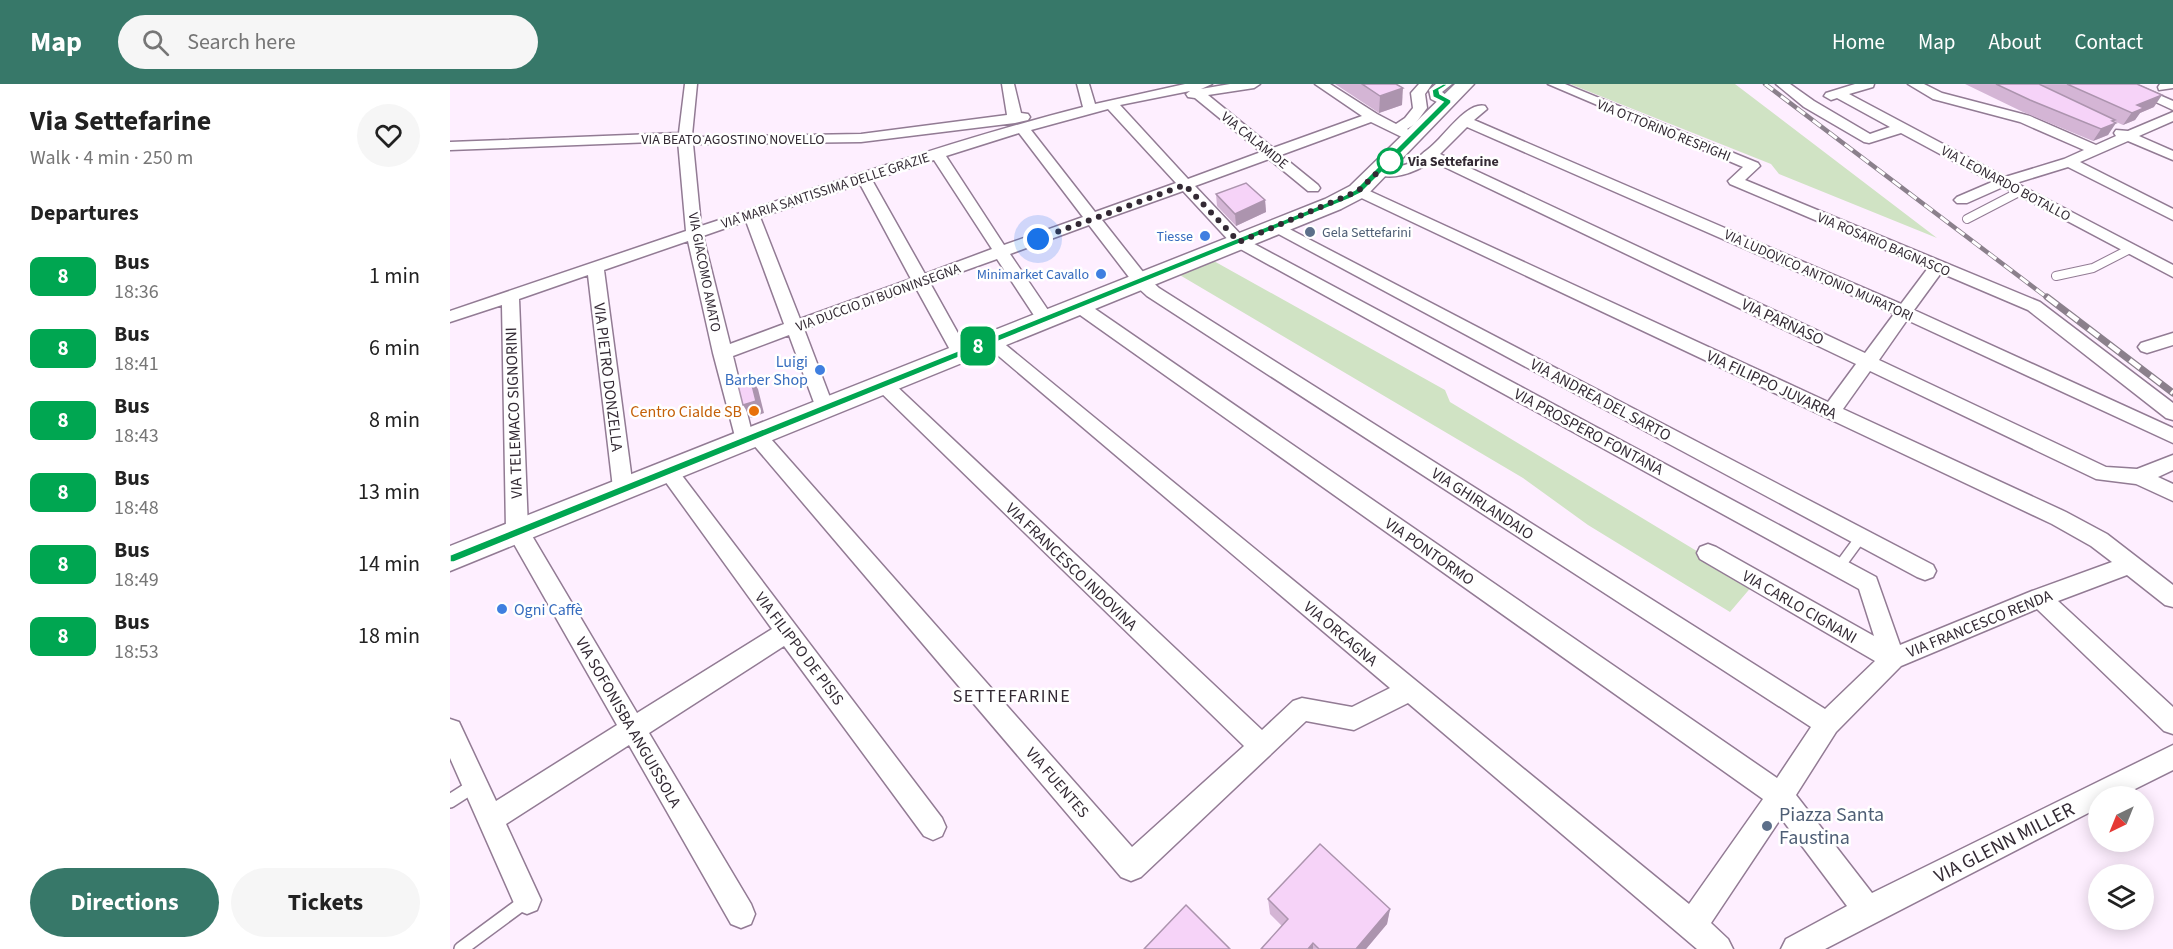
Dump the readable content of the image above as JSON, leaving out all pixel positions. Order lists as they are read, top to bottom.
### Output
{
  "streets": {
    "street": [
      "VIA OTTORINO RESPIGHI",
      "VIA BEATO AGOSTINO NOVELLO",
      "VIA CALAMIDE",
      "VIA LEONARDO BOTALLO",
      "VIA MARIA SANTISSIMA DELLE GRAZIE",
      "VIA ROSARIO BAGNASCO",
      "VIA GIACOMO AMATO",
      "VIA LUDOVICO ANTONIO MURATORI",
      "VIA DUCCIO DI BUONINSEGNA",
      "VIA PARNASO",
      "VIA PIETRO DONZELLA",
      "VIA FILIPPO JUVARRA",
      "VIA ANDREA DEL SARTO",
      "VIA TELEMACO SIGNORINI",
      "VIA PROSPERO FONTANA",
      "VIA GHIRLANDAIO",
      "VIA PONTORMO",
      "VIA FRANCESCO INDOVINA",
      "VIA CARLO CIGNANI",
      "VIA FRANCESCO RENDA",
      "VIA ORCAGNA",
      "VIA FILIPPO DE PISIS",
      "VIA SOFONISBA ANGUISSOLA",
      "VIA FUENTES",
      "VIA GLENN MILLER"
    ]
  },
  "crossings": [
    ["VIA OTTORINO RESPIGHI", "VIA ROSARIO BAGNASCO"],
    ["VIA BEATO AGOSTINO NOVELLO", "VIA MARIA SANTISSIMA DELLE GRAZIE"],
    ["VIA BEATO AGOSTINO NOVELLO", "VIA GIACOMO AMATO"],
    ["VIA BEATO AGOSTINO NOVELLO", "VIA GHIRLANDAIO"],
    ["VIA CALAMIDE", "VIA MARIA SANTISSIMA DELLE GRAZIE"],
    ["VIA CALAMIDE", "VIA DUCCIO DI BUONINSEGNA"],
    ["VIA MARIA SANTISSIMA DELLE GRAZIE", "VIA GIACOMO AMATO"],
    ["VIA MARIA SANTISSIMA DELLE GRAZIE", "VIA PIETRO DONZELLA"],
    ["VIA MARIA SANTISSIMA DELLE GRAZIE", "VIA TELEMACO SIGNORINI"],
    ["VIA MARIA SANTISSIMA DELLE GRAZIE", "VIA PROSPERO FONTANA"],
    ["VIA MARIA SANTISSIMA DELLE GRAZIE", "VIA GHIRLANDAIO"],
    ["VIA GIACOMO AMATO", "VIA DUCCIO DI BUONINSEGNA"],
    ["VIA GIACOMO AMATO", "VIA FUENTES"],
    ["VIA DUCCIO DI BUONINSEGNA", "VIA PROSPERO FONTANA"],
    ["VIA DUCCIO DI BUONINSEGNA", "VIA GHIRLANDAIO"],
    ["VIA FILIPPO JUVARRA", "VIA FRANCESCO RENDA"],
    ["VIA TELEMACO SIGNORINI", "VIA SOFONISBA ANGUISSOLA"],
    ["VIA PROSPERO FONTANA", "VIA CARLO CIGNANI"],
    ["VIA PROSPERO FONTANA", "VIA FRANCESCO RENDA"],
    ["VIA GHIRLANDAIO", "VIA FRANCESCO RENDA"],
    ["VIA PONTORMO", "VIA FRANCESCO RENDA"],
    ["VIA FRANCESCO INDOVINA", "VIA FUENTES"],
    ["VIA CARLO CIGNANI", "VIA FRANCESCO RENDA"],
    ["VIA ORCAGNA", "VIA FUENTES"]
  ],
  "districts": ["SETTEFARINE"],
  "places": [
    "Via Settefarine",
    "Gela Settefarini",
    "Tiesse",
    "Minimarket Cavallo",
    "Luigi Barber Shop",
    "Centro Cialde SB",
    "Ogni Caffè",
    "Piazza Santa Faustina"
  ],
  "lines": ["bus line 8"],
  "north": "bottom left",
  "page": {
    "header": "Map",
    "search": "Search here",
    "nav": [
      "Home",
      "Map",
      "About",
      "Contact"
    ],
    "heading": [
      ["Via Settefarine", "Walk · 4 min · 250 m"],
      "Departures"
    ],
    "on_map": "8",
    "list": [
      {
        "mark": "8",
        "name": "Bus",
        "note": "18:36",
        "value": "1 min"
      },
      {
        "mark": "8",
        "name": "Bus",
        "note": "18:41",
        "value": "6 min"
      },
      {
        "mark": "8",
        "name": "Bus",
        "note": "18:43",
        "value": "8 min"
      },
      {
        "mark": "8",
        "name": "Bus",
        "note": "18:48",
        "value": "13 min"
      },
      {
        "mark": "8",
        "name": "Bus",
        "note": "18:49",
        "value": "14 min"
      },
      {
        "mark": "8",
        "name": "Bus",
        "note": "18:53",
        "value": "18 min"
      }
    ],
    "buttons": ["Directions", "Tickets"]
  }
}
